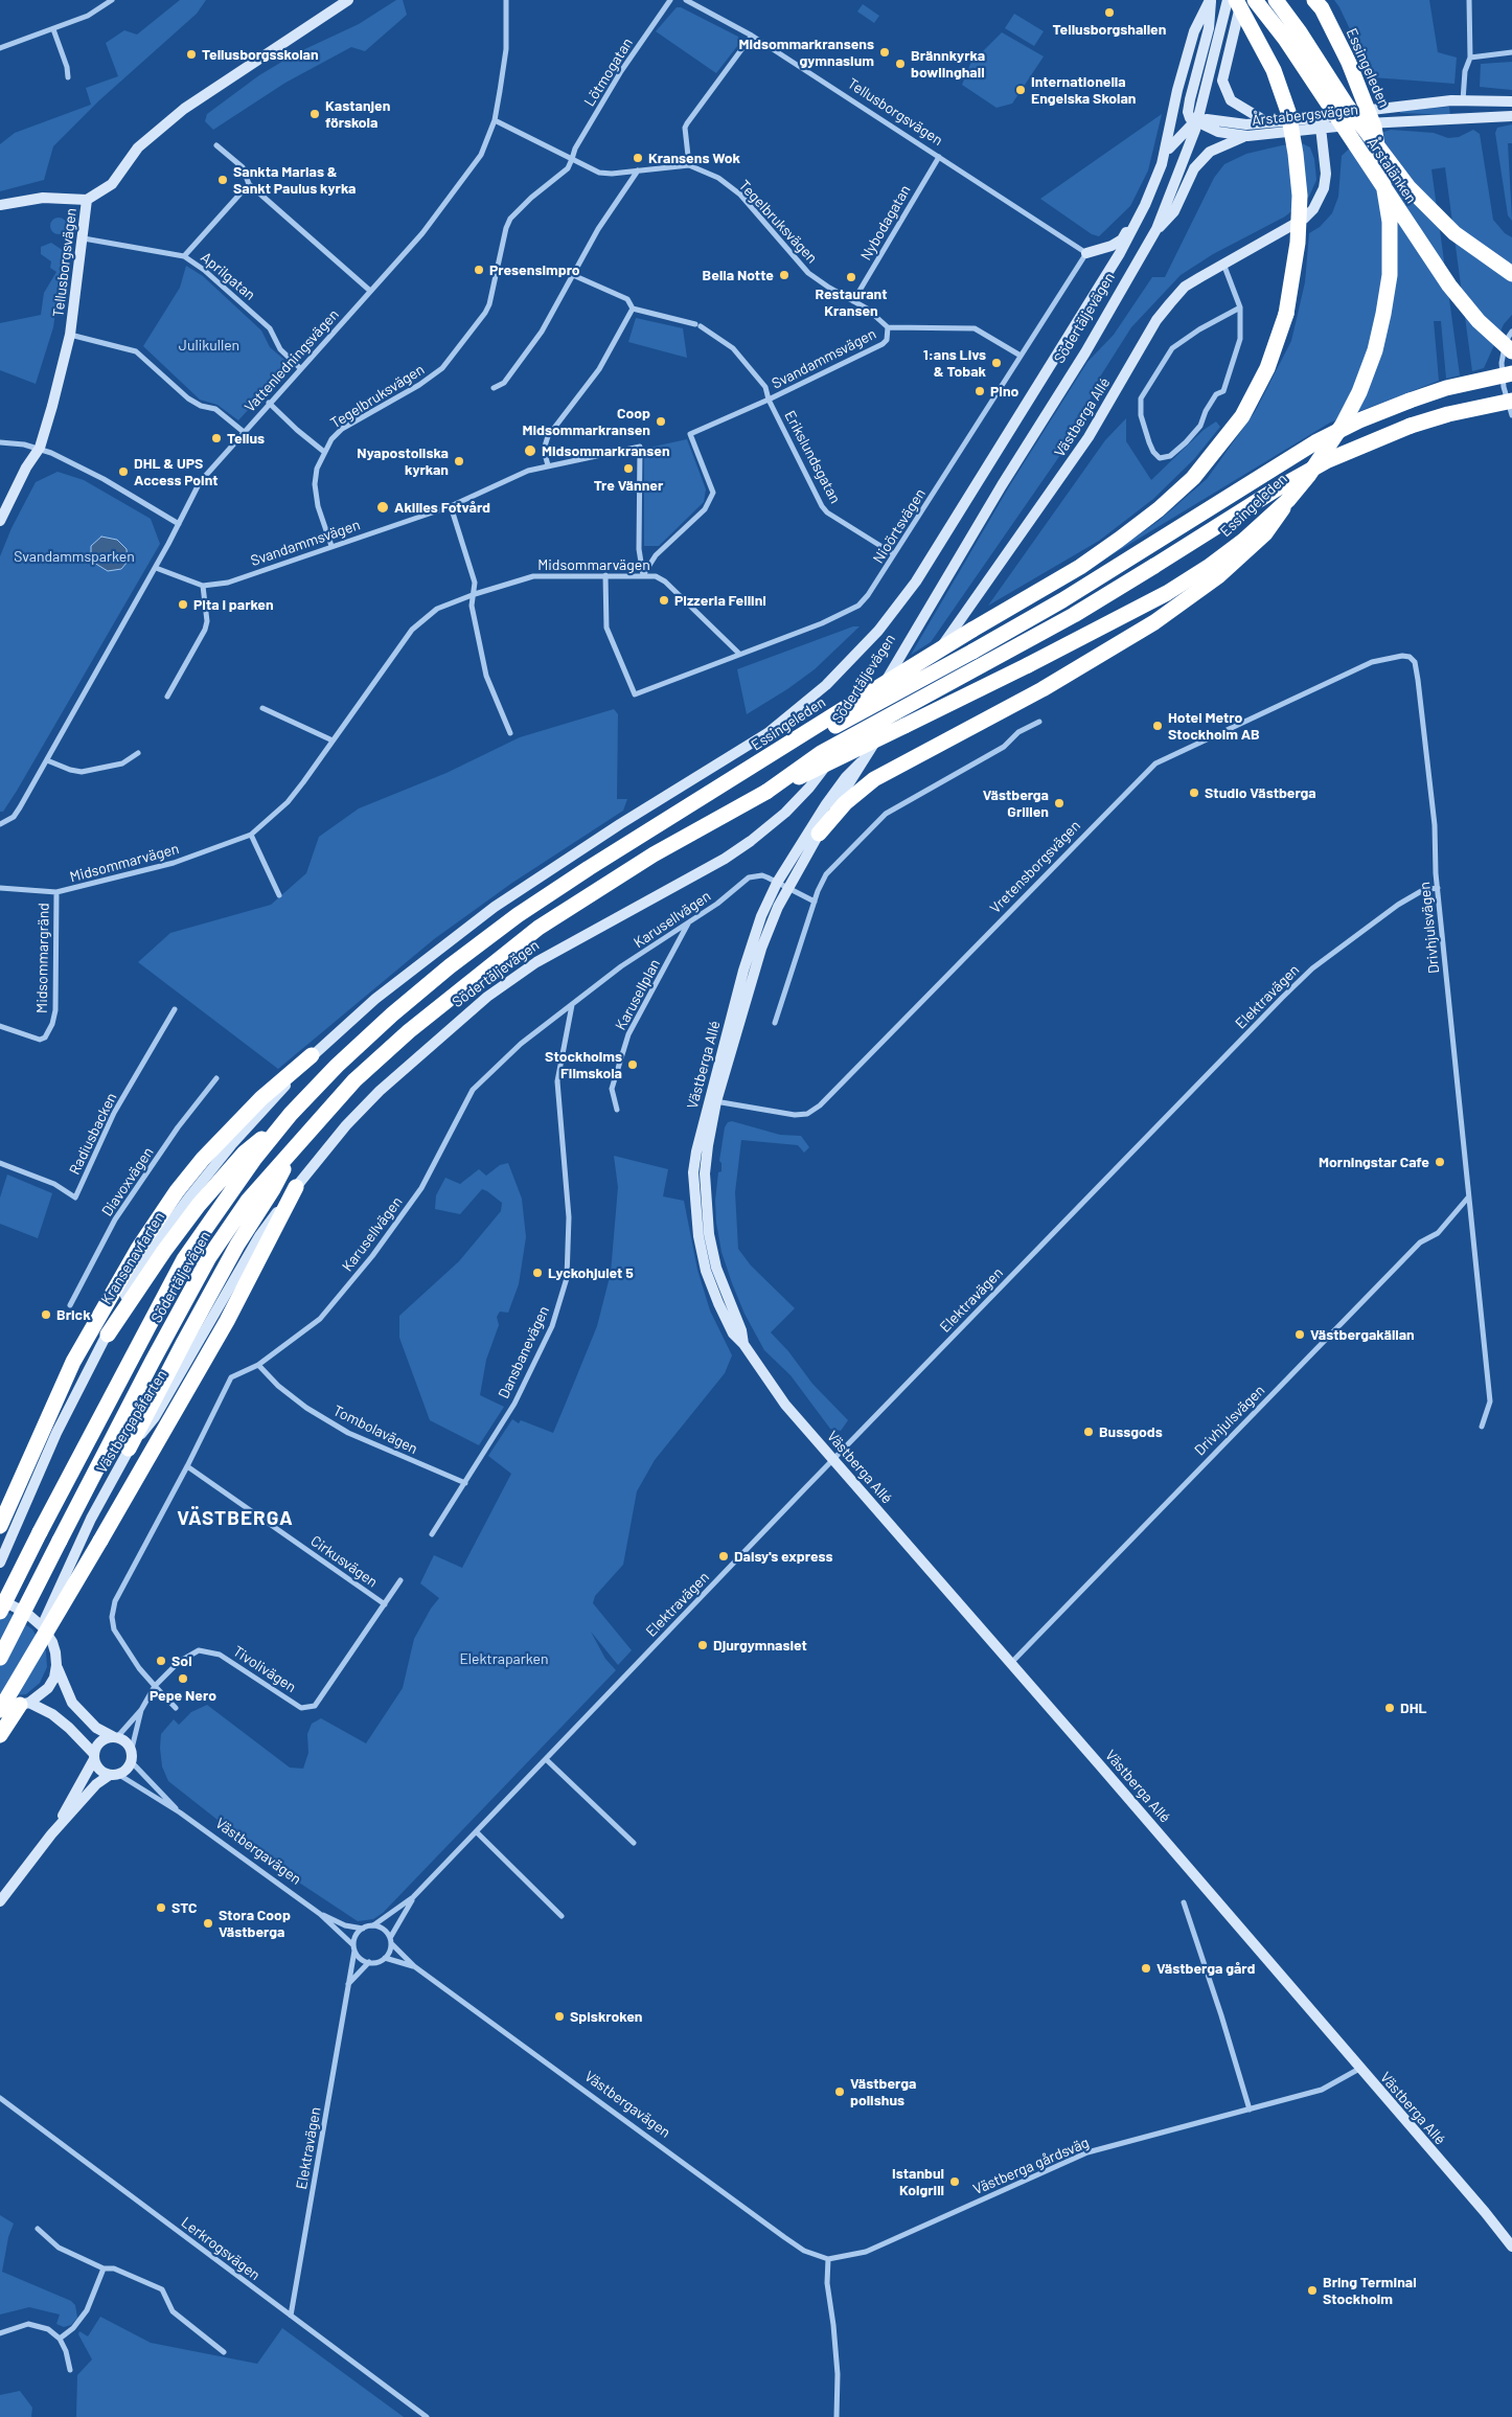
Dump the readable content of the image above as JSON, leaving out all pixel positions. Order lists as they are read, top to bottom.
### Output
{
  "streets": {
    "highway": ["Essingeleden", "Årstalänken", "Södertäljevägen"],
    "street": [
      "Lötmogatan",
      "Tellusborgsvägen",
      "Årstabergsvägen",
      "Tegelbruksvägen",
      "Nybodagatan",
      "Aprilgatan",
      "Svandammsvägen",
      "Vattenledningsvägen",
      "Västberga Allé",
      "Erikslundsgatan",
      "Nioörtsvägen",
      "Midsommarvägen",
      "Vretensborgsvägen",
      "Karusellvägen",
      "Drivhjulsvägen",
      "Midsommargränd",
      "Karusellplan",
      "Elektravägen",
      "Radiusbacken",
      "Diavoxvägen",
      "Kransenavfarten",
      "Dansbanevägen",
      "Västbergapåfarten",
      "Tombolavägen",
      "Cirkusvägen",
      "Tivolivägen",
      "Västbergavägen",
      "Västberga gårdsväg",
      "Lerkrogsvägen"
    ]
  },
  "crossings": [
    ["Essingeleden", "Södertäljevägen"],
    ["Lötmogatan", "Tegelbruksvägen"],
    ["Tellusborgsvägen", "Nybodagatan"],
    ["Tellusborgsvägen", "Aprilgatan"],
    ["Tellusborgsvägen", "Nioörtsvägen"],
    ["Årstabergsvägen", "Södertäljevägen"],
    ["Årstabergsvägen", "Västberga Allé"],
    ["Tegelbruksvägen", "Nybodagatan"],
    ["Tegelbruksvägen", "Svandammsvägen"],
    ["Aprilgatan", "Vattenledningsvägen"],
    ["Södertäljevägen", "Kransenavfarten"],
    ["Södertäljevägen", "Västbergapåfarten"],
    ["Svandammsvägen", "Vattenledningsvägen"],
    ["Svandammsvägen", "Erikslundsgatan"],
    ["Svandammsvägen", "Nioörtsvägen"],
    ["Svandammsvägen", "Midsommarvägen"],
    ["Västberga Allé", "Vretensborgsvägen"],
    ["Västberga Allé", "Karusellvägen"],
    ["Västberga Allé", "Drivhjulsvägen"],
    ["Västberga Allé", "Elektravägen"],
    ["Västberga Allé", "Västberga gårdsväg"],
    ["Erikslundsgatan", "Nioörtsvägen"],
    ["Nioörtsvägen", "Midsommarvägen"],
    ["Midsommarvägen", "Midsommargränd"],
    ["Vretensborgsvägen", "Drivhjulsvägen"],
    ["Karusellvägen", "Karusellplan"],
    ["Karusellvägen", "Dansbanevägen"],
    ["Karusellvägen", "Tombolavägen"],
    ["Karusellvägen", "Cirkusvägen"],
    ["Karusellvägen", "Tivolivägen"],
    ["Drivhjulsvägen", "Elektravägen"],
    ["Elektravägen", "Västbergavägen"],
    ["Elektravägen", "Lerkrogsvägen"],
    ["Dansbanevägen", "Tombolavägen"],
    ["Cirkusvägen", "Tivolivägen"],
    ["Västbergavägen", "Västberga gårdsväg"]
  ],
  "districts": ["VÄSTBERGA"],
  "parks": ["Julikullen", "Svandammsparken", "Elektraparken"],
  "places": [
    "Tellusborgshallen",
    "Midsommarkransens gymnasium",
    "Tellusborgsskolan",
    "Brännkyrka bowlinghall",
    "Internationella Engelska Skolan",
    "Kastanjen förskola",
    "Kransens Wok",
    "Sankta Marias & Sankt Paulus kyrka",
    "Presensimpro",
    "Bella Notte",
    "Restaurant Kransen",
    "1:ans Livs & Tobak",
    "Pino",
    "Coop Midsommarkransen",
    "Tellus",
    "Midsommarkransen",
    "Nyapostoliska kyrkan",
    "Tre Vänner",
    "DHL & UPS Access Point",
    "Akilles Fotvård",
    "Pizzeria Fellini",
    "Pita i parken",
    "Hotel Metro Stockholm AB",
    "Studio Västberga",
    "Västberga Grillen",
    "Stockholms Filmskola",
    "Morningstar Cafe",
    "Lyckohjulet 5",
    "Brick",
    "Västbergakällan",
    "Bussgods",
    "Daisy's express",
    "Djurgymnasiet",
    "Sol",
    "Pepe Nero",
    "DHL",
    "STC",
    "Stora Coop Västberga",
    "Västberga gård",
    "Spiskroken",
    "Västberga polishus",
    "Istanbul Kolgrill",
    "Bring Terminal Stockholm"
  ]
}
